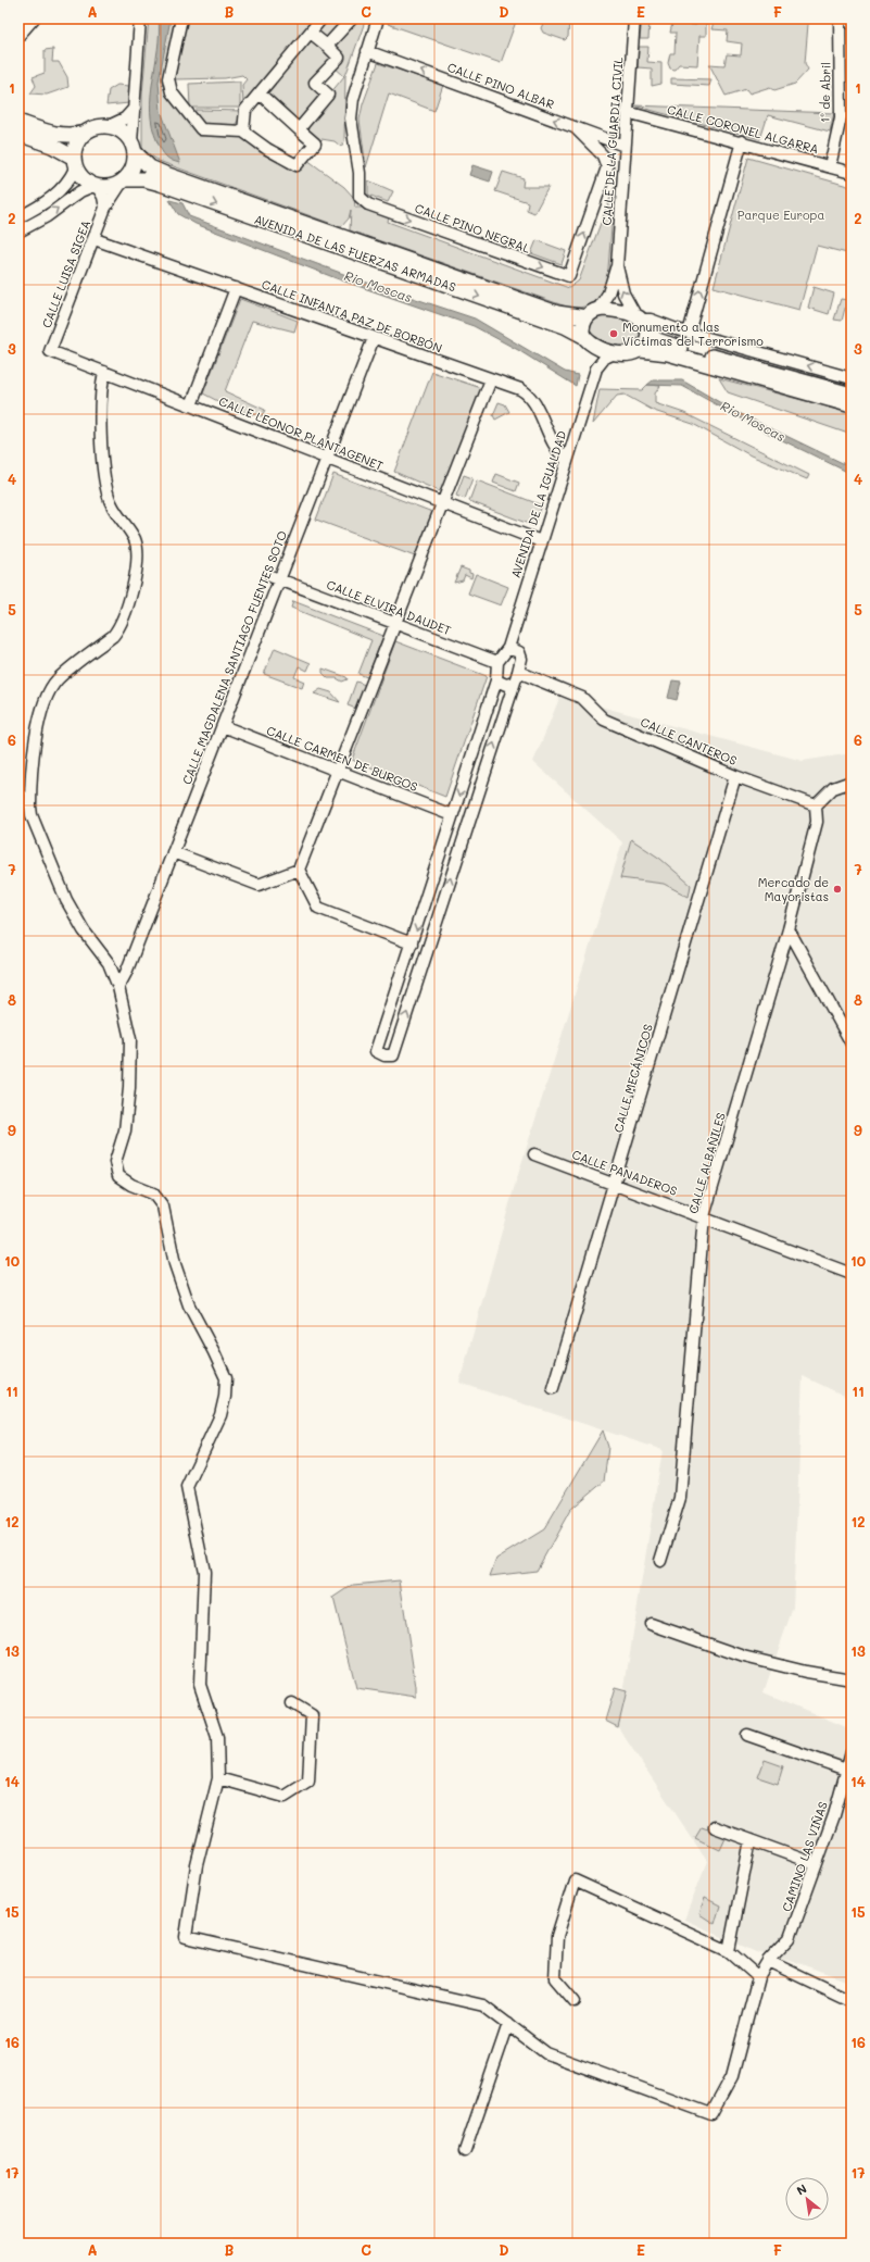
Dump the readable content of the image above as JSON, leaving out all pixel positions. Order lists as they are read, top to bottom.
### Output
{
  "streets": {
    "main road": ["AVENIDA DE LAS FUERZAS ARMADAS"],
    "street": [
      "CALLE PINO ALBAR",
      "1º de Abril",
      "CALLE CORONEL ALGARRA",
      "CALLE DE LA GUARDIA CIVIL",
      "CALLE PINO NEGRAL",
      "CALLE LUISA SIGEA",
      "CALLE INFANTA PAZ DE BORBÓN",
      "CALLE LEONOR PLANTAGENET",
      "AVENIDA DE LA IGUALDAD",
      "CALLE ELVIRA DAUDET",
      "CALLE MAGDALENA SANTIAGO FUENTES SOTO",
      "CALLE CANTEROS",
      "CALLE CARMEN DE BURGOS",
      "CALLE MECÁNICOS",
      "CALLE ALBAÑILES",
      "CALLE PANADEROS",
      "CAMINO LAS VIÑAS"
    ]
  },
  "crossings": [
    ["CALLE PINO ALBAR", "CALLE DE LA GUARDIA CIVIL"],
    ["CALLE PINO ALBAR", "CALLE PINO NEGRAL"],
    ["1º de Abril", "CALLE CORONEL ALGARRA"],
    ["CALLE CORONEL ALGARRA", "CALLE DE LA GUARDIA CIVIL"],
    ["CALLE DE LA GUARDIA CIVIL", "CALLE PINO NEGRAL"],
    ["CALLE DE LA GUARDIA CIVIL", "AVENIDA DE LAS FUERZAS ARMADAS"],
    ["AVENIDA DE LAS FUERZAS ARMADAS", "CALLE LUISA SIGEA"],
    ["CALLE LUISA SIGEA", "CALLE INFANTA PAZ DE BORBÓN"],
    ["CALLE LUISA SIGEA", "CALLE LEONOR PLANTAGENET"],
    ["CALLE INFANTA PAZ DE BORBÓN", "AVENIDA DE LA IGUALDAD"],
    ["CALLE INFANTA PAZ DE BORBÓN", "CALLE MAGDALENA SANTIAGO FUENTES SOTO"],
    ["CALLE LEONOR PLANTAGENET", "AVENIDA DE LA IGUALDAD"],
    ["CALLE LEONOR PLANTAGENET", "CALLE MAGDALENA SANTIAGO FUENTES SOTO"],
    ["CALLE ELVIRA DAUDET", "CALLE MAGDALENA SANTIAGO FUENTES SOTO"],
    ["CALLE MAGDALENA SANTIAGO FUENTES SOTO", "CALLE CARMEN DE BURGOS"],
    ["CALLE CANTEROS", "CALLE MECÁNICOS"],
    ["CALLE CANTEROS", "CALLE ALBAÑILES"],
    ["CALLE MECÁNICOS", "CALLE PANADEROS"],
    ["CALLE ALBAÑILES", "CALLE PANADEROS"]
  ],
  "one_way": ["CALLE PINO ALBAR", "CALLE PINO NEGRAL"],
  "water": ["Rio Moscas"],
  "parks": ["Parque Europa"],
  "places": ["Monumento a las Víctimas del Terrorismo", "Mercado de Mayoristas"],
  "north": "top left",
  "grid": {
    "columns": [
      "A",
      "B",
      "C",
      "D",
      "E",
      "F"
    ],
    "rows": [
      "1",
      "2",
      "3",
      "4",
      "5",
      "6",
      "7",
      "8",
      "9",
      "10",
      "11",
      "12",
      "13",
      "14",
      "15",
      "16",
      "17"
    ]
  }
}
